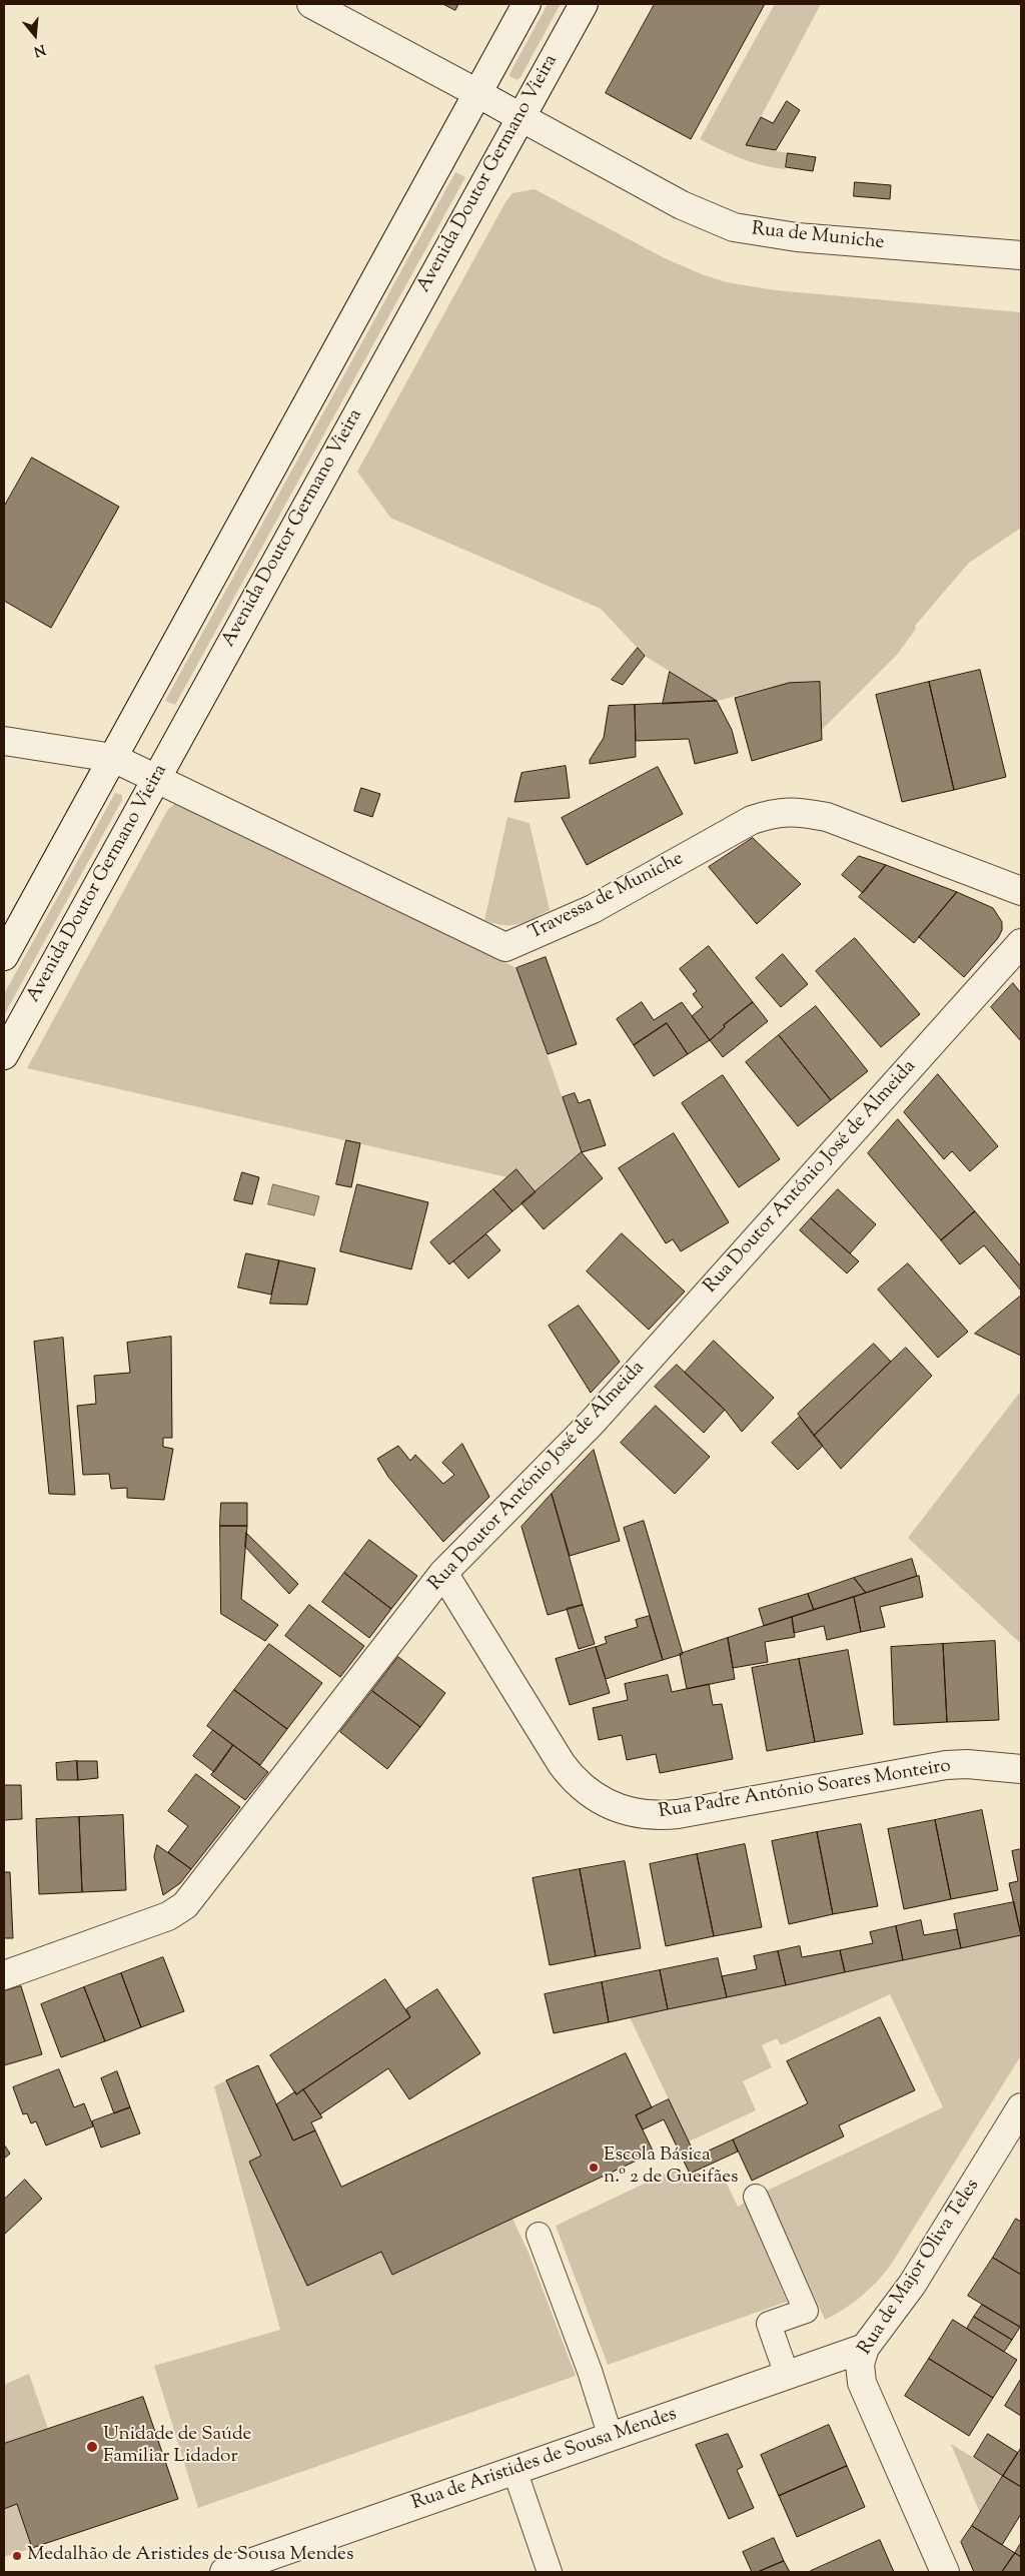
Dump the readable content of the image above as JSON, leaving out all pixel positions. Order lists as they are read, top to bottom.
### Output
{
  "streets": {
    "street": [
      "Avenida Doutor Germano Vieira",
      "Rua de Muniche",
      "Travessa de Muniche",
      "Rua Doutor António José de Almeida",
      "Rua Padre António Soares Monteiro",
      "Rua de Major Oliva Teles",
      "Rua de Aristides de Sousa Mendes"
    ]
  },
  "crossings": [
    ["Avenida Doutor Germano Vieira", "Rua de Muniche"],
    ["Avenida Doutor Germano Vieira", "Travessa de Muniche"],
    ["Rua Doutor António José de Almeida", "Rua Padre António Soares Monteiro"],
    ["Rua de Major Oliva Teles", "Rua de Aristides de Sousa Mendes"]
  ],
  "places": ["Escola Básica n.º 2 de Gueifães", "Unidade de Saúde Familiar Lidador", "Medalhão de Aristides de Sousa Mendes"],
  "north": "bottom"
}
